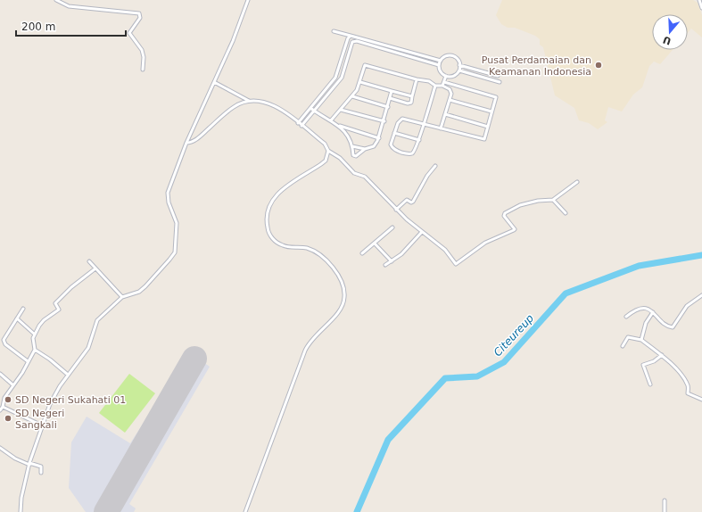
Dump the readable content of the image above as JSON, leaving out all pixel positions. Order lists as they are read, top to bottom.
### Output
{
  "water": ["Citeureup"],
  "places": ["Pusat Perdamaian dan Keamanan Indonesia", "SD Negeri Sukahati 01", "SD Negeri Sangkali"],
  "scale_bar": "200 m",
  "north": "bottom"
}
